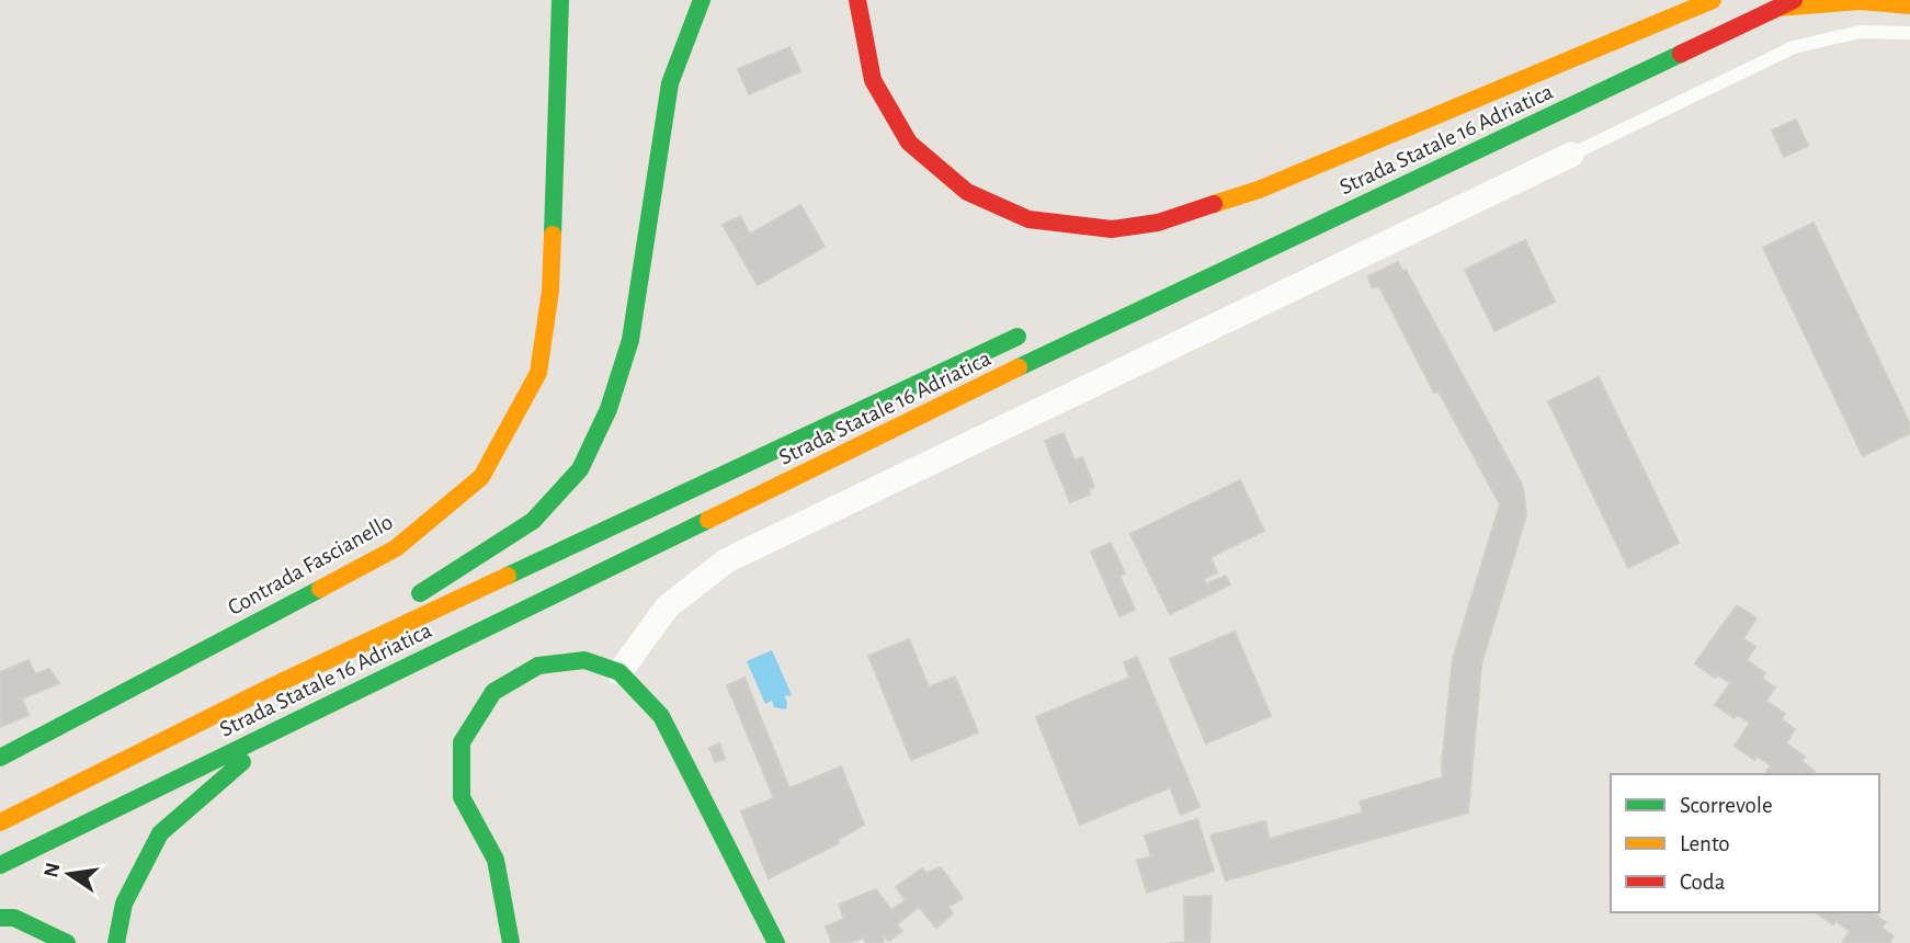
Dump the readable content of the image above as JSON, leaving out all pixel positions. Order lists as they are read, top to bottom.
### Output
{
  "streets": {
    "main road": ["Strada Statale 16 Adriatica", "Contrada Fascianello"]
  },
  "legend": ["Scorrevole", "Lento", "Coda"],
  "north": "left"
}
